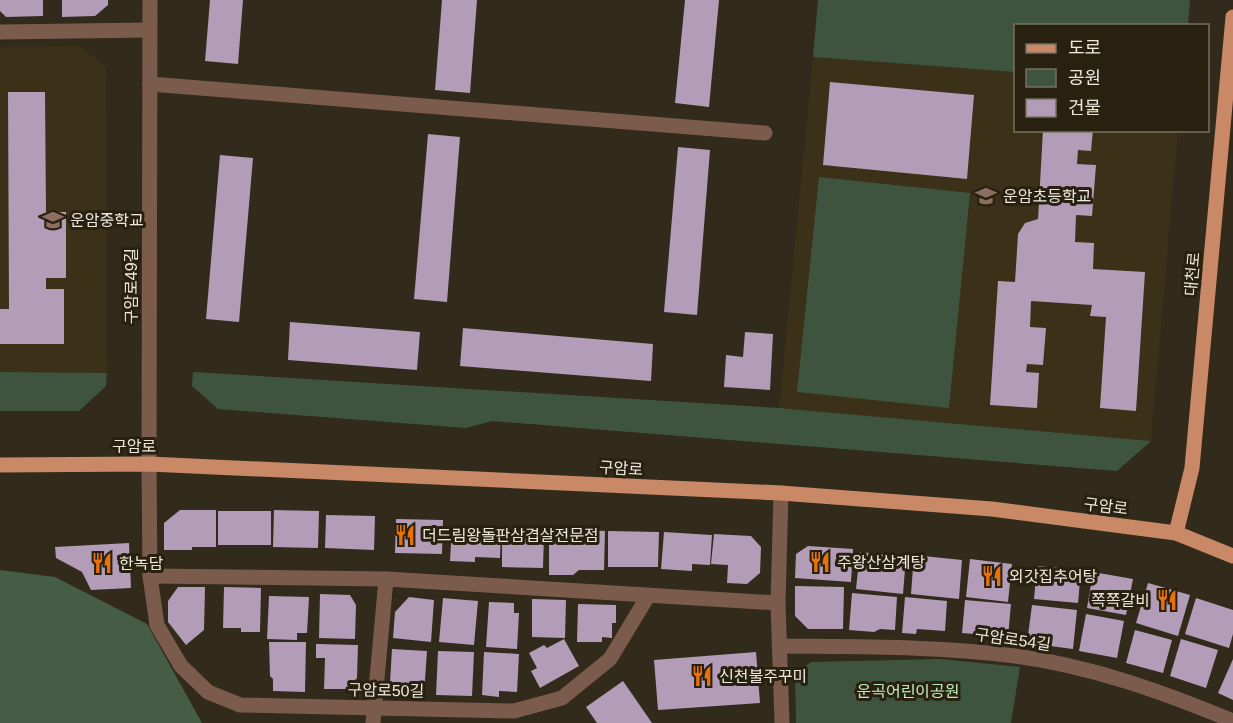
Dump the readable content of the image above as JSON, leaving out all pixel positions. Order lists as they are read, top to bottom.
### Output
{
  "streets": {
    "main road": ["대천로", "구암로"],
    "street": ["구암로49길", "구암로54길", "구암로50길"]
  },
  "crossings": [
    ["대천로", "구암로"],
    ["구암로49길", "구암로"],
    ["구암로49길", "구암로50길"],
    ["구암로", "구암로50길"]
  ],
  "parks": ["운곡어린이공원"],
  "places": {
    "school or university": ["운암초등학교", "운암중학교"],
    "restaurant": [
      "더드림왕돌판삼겹살전문점",
      "주왕산삼계탕",
      "한녹담",
      "외갓집추어탕",
      "쪽쪽갈비",
      "신천불주꾸미"
    ]
  },
  "legend": ["도로", "공원", "건물"]
}
